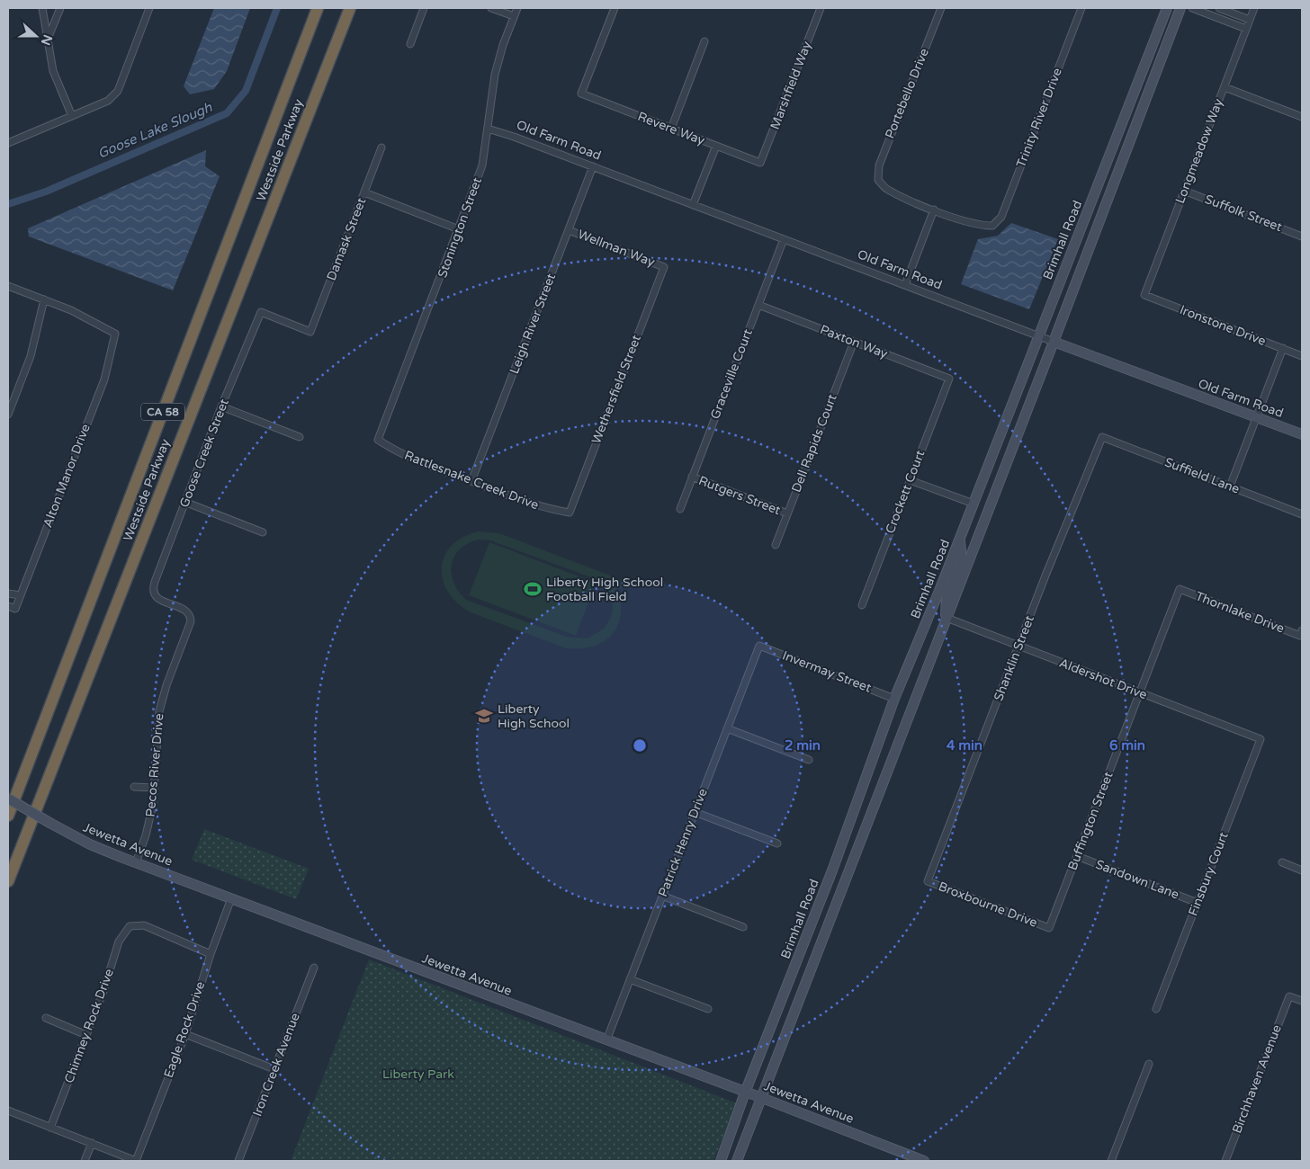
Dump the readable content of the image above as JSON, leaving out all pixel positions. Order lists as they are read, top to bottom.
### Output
{
  "streets": {
    "highway": ["Westside Parkway", "CA 58"],
    "street": [
      "Marshfield Way",
      "Portebello Drive",
      "Trinity River Drive",
      "Revere Way",
      "Old Farm Road",
      "Longmeadow Way",
      "Suffolk Street",
      "Stonington Street",
      "Damask Street",
      "Brimhall Road",
      "Wellman Way",
      "Leigh River Street",
      "Ironstone Drive",
      "Paxton Way",
      "Graceville Court",
      "Wethersfield Street",
      "Dell Rapids Court",
      "Goose Creek Street",
      "Alton Manor Drive",
      "Suffield Lane",
      "Rattlesnake Creek Drive",
      "Crockett Court",
      "Rutgers Street",
      "Thornlake Drive",
      "Shanklin Street",
      "Invermay Street",
      "Aldershot Drive",
      "Pecos River Drive",
      "Buffington Street",
      "Patrick Henry Drive",
      "Jewetta Avenue",
      "Finsbury Court",
      "Sandown Lane",
      "Broxbourne Drive",
      "Chimney Rock Drive",
      "Eagle Rock Drive",
      "Iron Creek Avenue",
      "Birchhaven Avenue"
    ]
  },
  "crossings": [
    ["Marshfield Way", "Revere Way"],
    ["Portebello Drive", "Trinity River Drive"],
    ["Old Farm Road", "Stonington Street"],
    ["Old Farm Road", "Brimhall Road"],
    ["Old Farm Road", "Leigh River Street"],
    ["Old Farm Road", "Graceville Court"],
    ["Longmeadow Way", "Suffolk Street"],
    ["Longmeadow Way", "Ironstone Drive"],
    ["Stonington Street", "Rattlesnake Creek Drive"],
    ["Damask Street", "Goose Creek Street"],
    ["Brimhall Road", "Invermay Street"],
    ["Brimhall Road", "Jewetta Avenue"],
    ["Wellman Way", "Leigh River Street"],
    ["Wellman Way", "Wethersfield Street"],
    ["Leigh River Street", "Rattlesnake Creek Drive"],
    ["Paxton Way", "Graceville Court"],
    ["Paxton Way", "Dell Rapids Court"],
    ["Paxton Way", "Crockett Court"],
    ["Graceville Court", "Rutgers Street"],
    ["Wethersfield Street", "Rattlesnake Creek Drive"],
    ["Dell Rapids Court", "Rutgers Street"],
    ["Goose Creek Street", "Pecos River Drive"],
    ["Suffield Lane", "Shanklin Street"],
    ["Thornlake Drive", "Buffington Street"],
    ["Shanklin Street", "Aldershot Drive"],
    ["Shanklin Street", "Broxbourne Drive"],
    ["Invermay Street", "Patrick Henry Drive"],
    ["Aldershot Drive", "Buffington Street"],
    ["Aldershot Drive", "Finsbury Court"],
    ["Pecos River Drive", "Jewetta Avenue"],
    ["Buffington Street", "Sandown Lane"],
    ["Buffington Street", "Broxbourne Drive"],
    ["Patrick Henry Drive", "Jewetta Avenue"],
    ["Jewetta Avenue", "Eagle Rock Drive"],
    ["Finsbury Court", "Sandown Lane"],
    ["Chimney Rock Drive", "Eagle Rock Drive"]
  ],
  "water": ["Goose Lake Slough"],
  "parks": ["Liberty Park"],
  "places": {
    "sports": ["Liberty High School Football Field"],
    "school or university": ["Liberty High School"]
  },
  "north": "right",
  "rings": ["2 min", "4 min", "6 min"]
}
